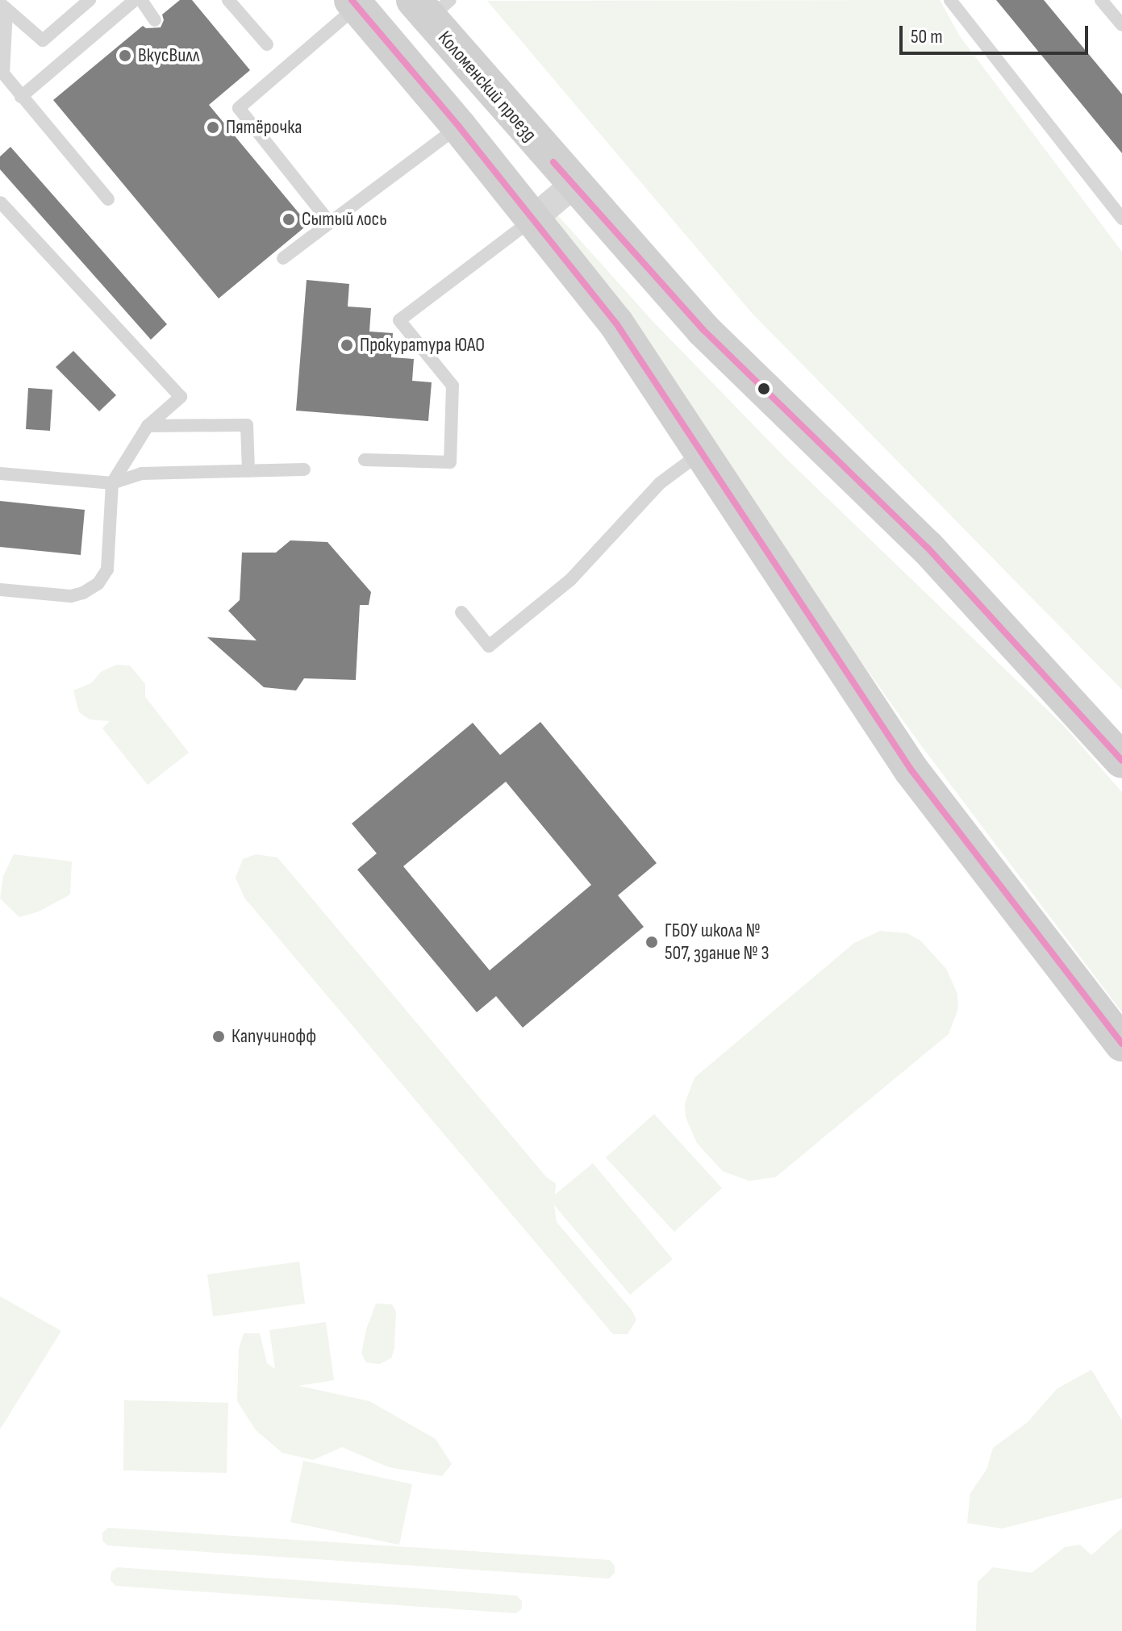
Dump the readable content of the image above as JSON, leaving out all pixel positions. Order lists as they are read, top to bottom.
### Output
{
  "streets": {
    "main road": ["Коломенский проезд"]
  },
  "places": [
    "ВкусВилл",
    "Пятёрочка",
    "Сытый лось",
    "Прокуратура ЮАО",
    "ГБОУ школа № 507, здание № 3",
    "Капучинофф"
  ],
  "scale_bar": "50 m"
}
